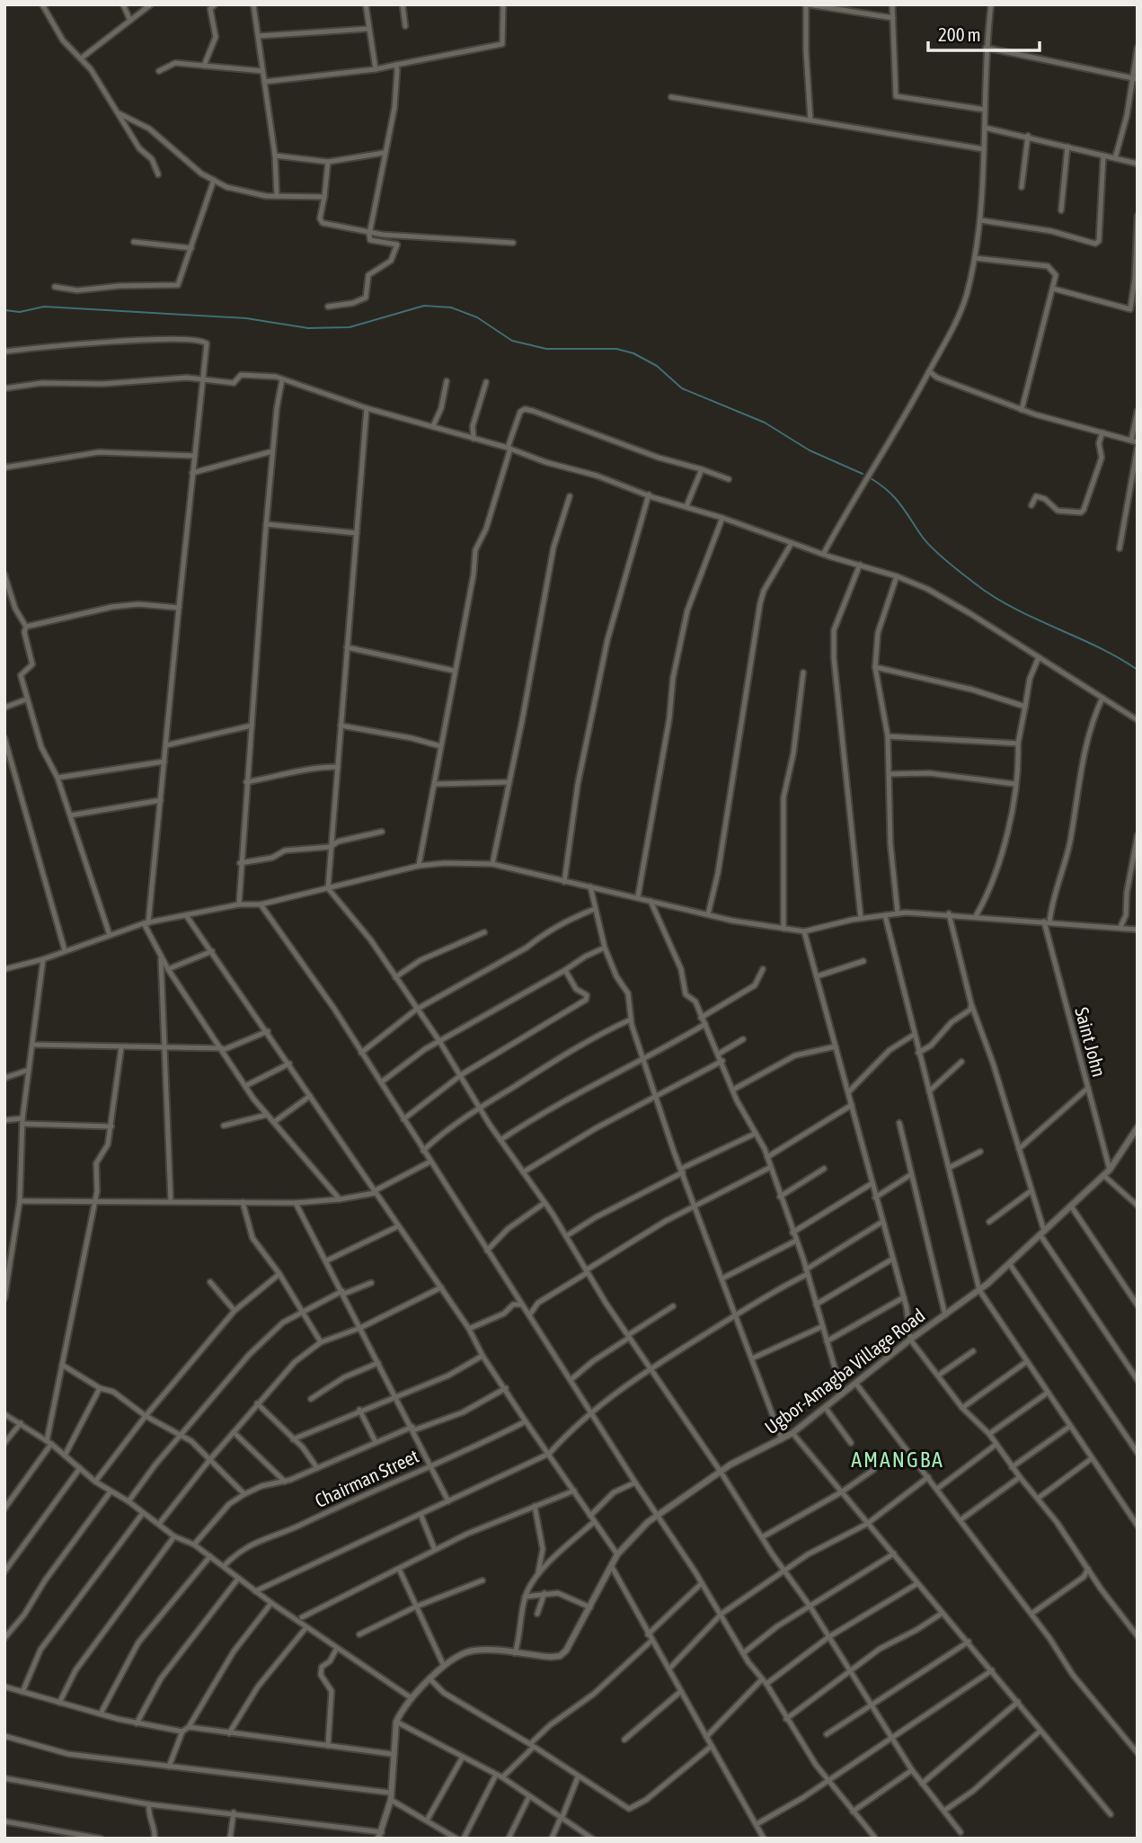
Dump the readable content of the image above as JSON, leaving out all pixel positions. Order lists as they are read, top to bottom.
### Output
{
  "streets": {
    "street": ["Saint John", "Ugbor-Amagba Village Road", "Chairman Street"]
  },
  "crossings": [
    ["Saint John", "Ugbor-Amagba Village Road"]
  ],
  "districts": ["AMANGBA"],
  "scale_bar": "200 m"
}
